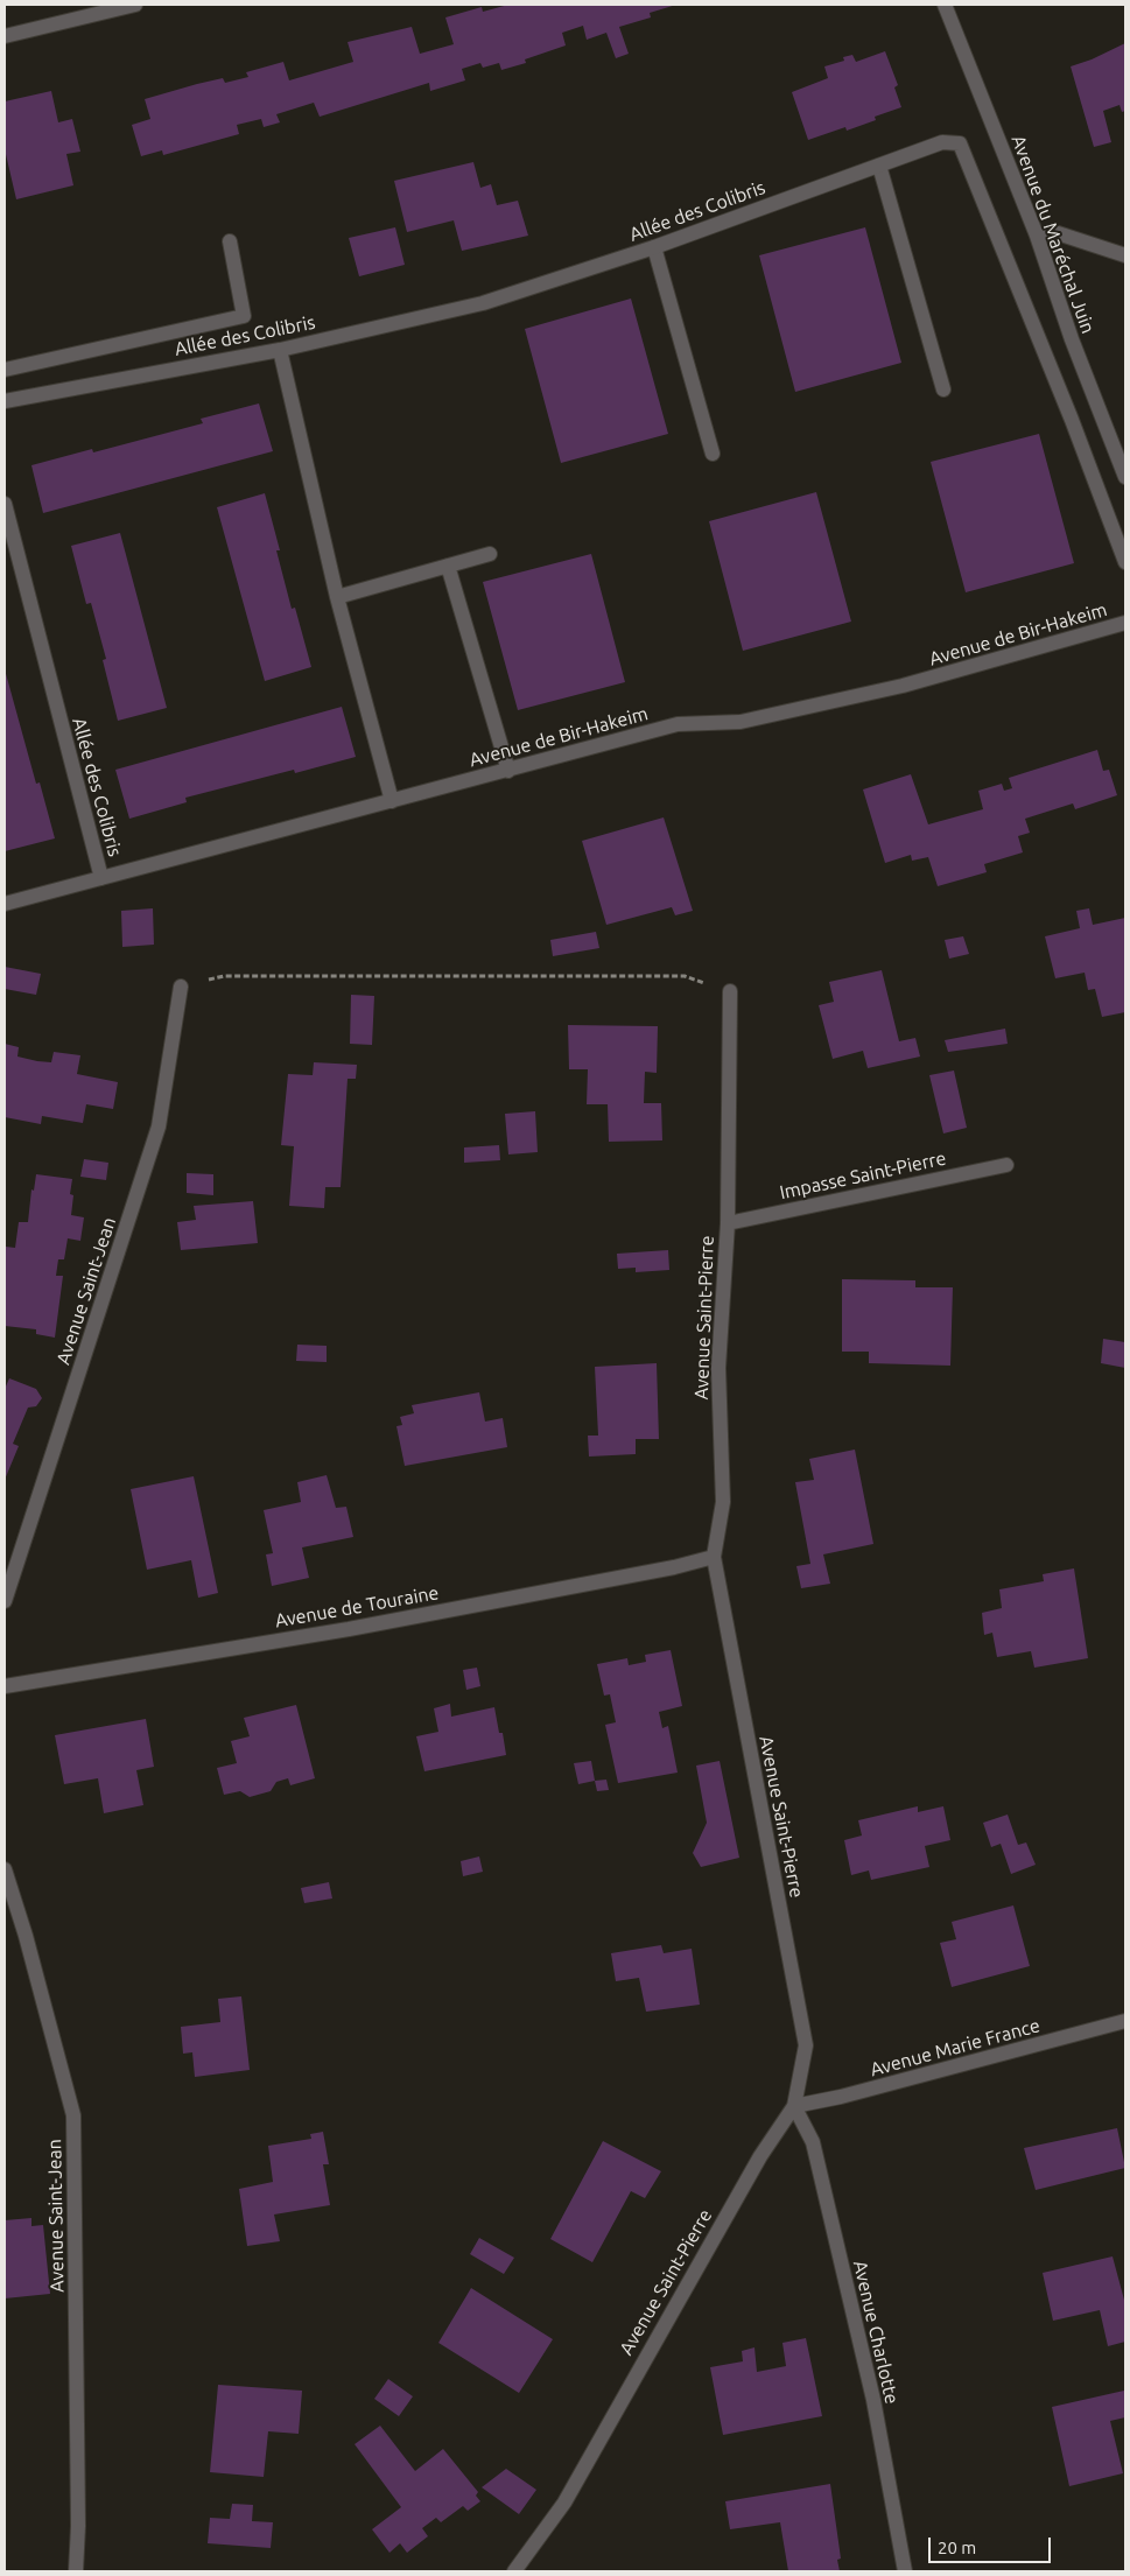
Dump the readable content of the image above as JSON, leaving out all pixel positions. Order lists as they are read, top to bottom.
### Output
{
  "streets": {
    "street": [
      "Allée des Colibris",
      "Avenue du Maréchal Juin",
      "Avenue de Bir-Hakeim",
      "Impasse Saint-Pierre",
      "Avenue Saint-Jean",
      "Avenue Saint-Pierre",
      "Avenue de Touraine",
      "Avenue Marie France",
      "Avenue Charlotte"
    ]
  },
  "crossings": [
    ["Allée des Colibris", "Avenue de Bir-Hakeim"],
    ["Impasse Saint-Pierre", "Avenue Saint-Pierre"],
    ["Avenue Saint-Pierre", "Avenue de Touraine"],
    ["Avenue Saint-Pierre", "Avenue Marie France"],
    ["Avenue Saint-Pierre", "Avenue Charlotte"],
    ["Avenue Marie France", "Avenue Charlotte"]
  ],
  "scale_bar": "20 m"
}
